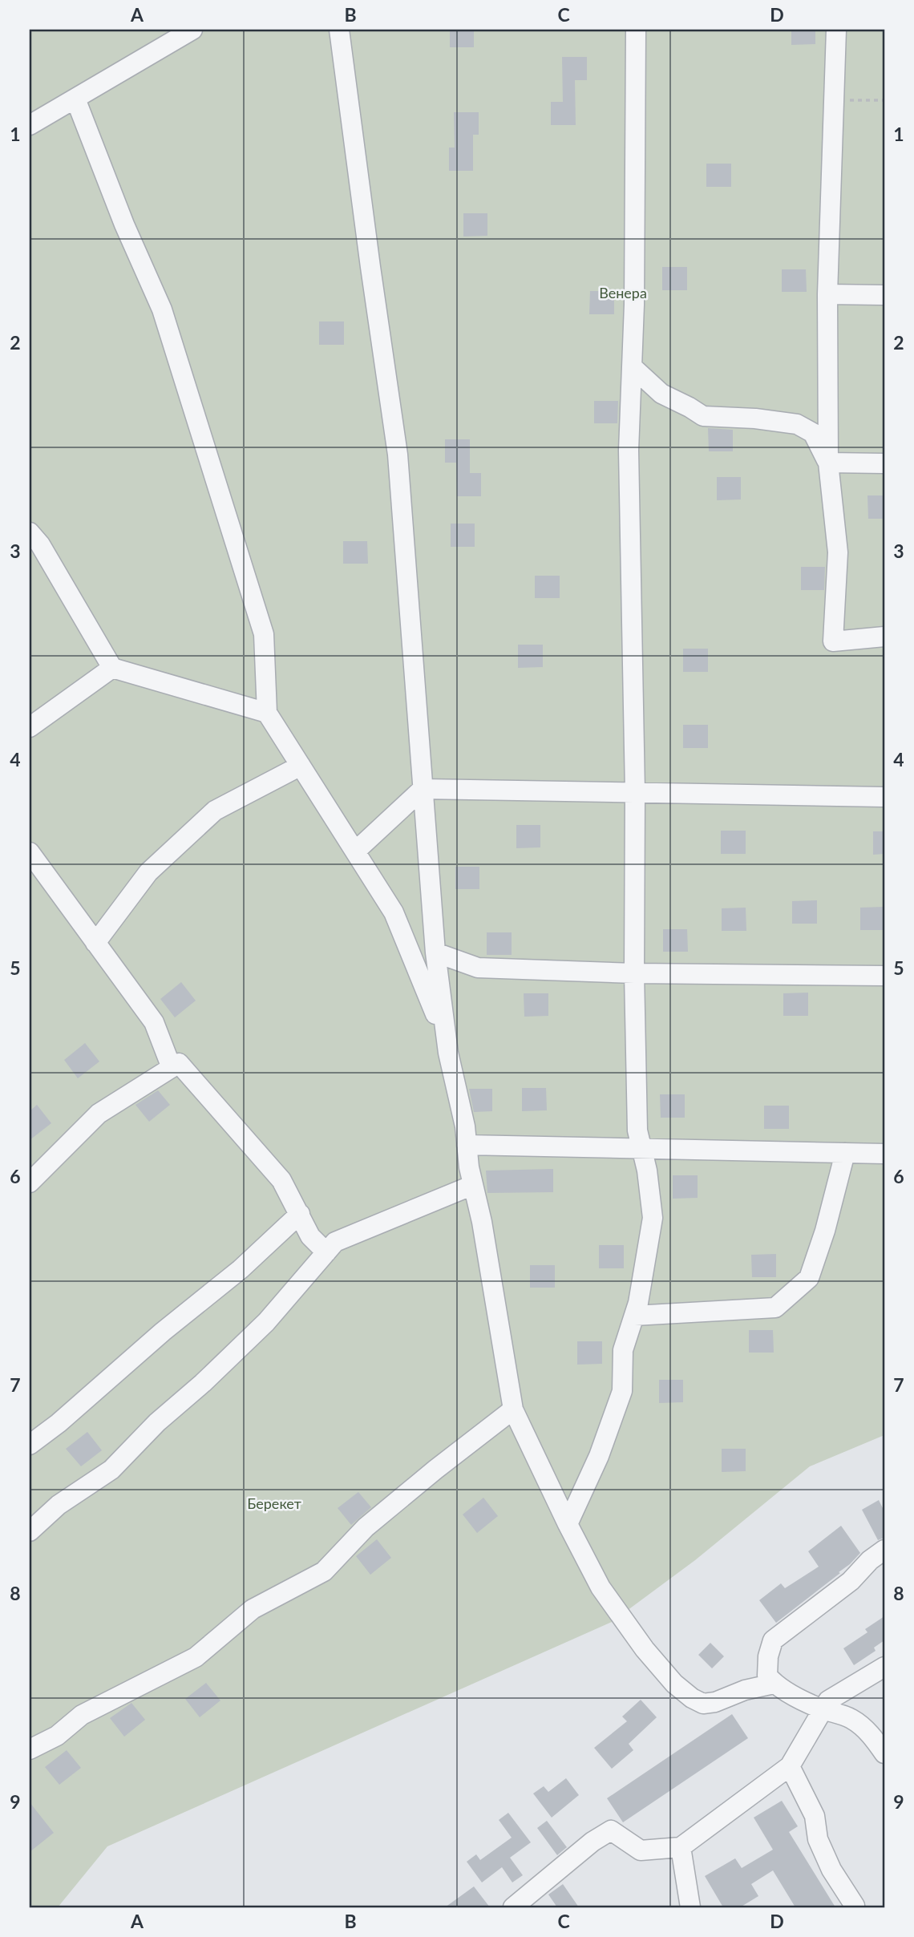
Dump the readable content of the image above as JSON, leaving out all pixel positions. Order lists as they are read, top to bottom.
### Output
{
  "parks": ["Венера", "Берекет"],
  "grid": {
    "columns": [
      "A",
      "B",
      "C",
      "D"
    ],
    "rows": [
      "1",
      "2",
      "3",
      "4",
      "5",
      "6",
      "7",
      "8",
      "9"
    ]
  }
}
